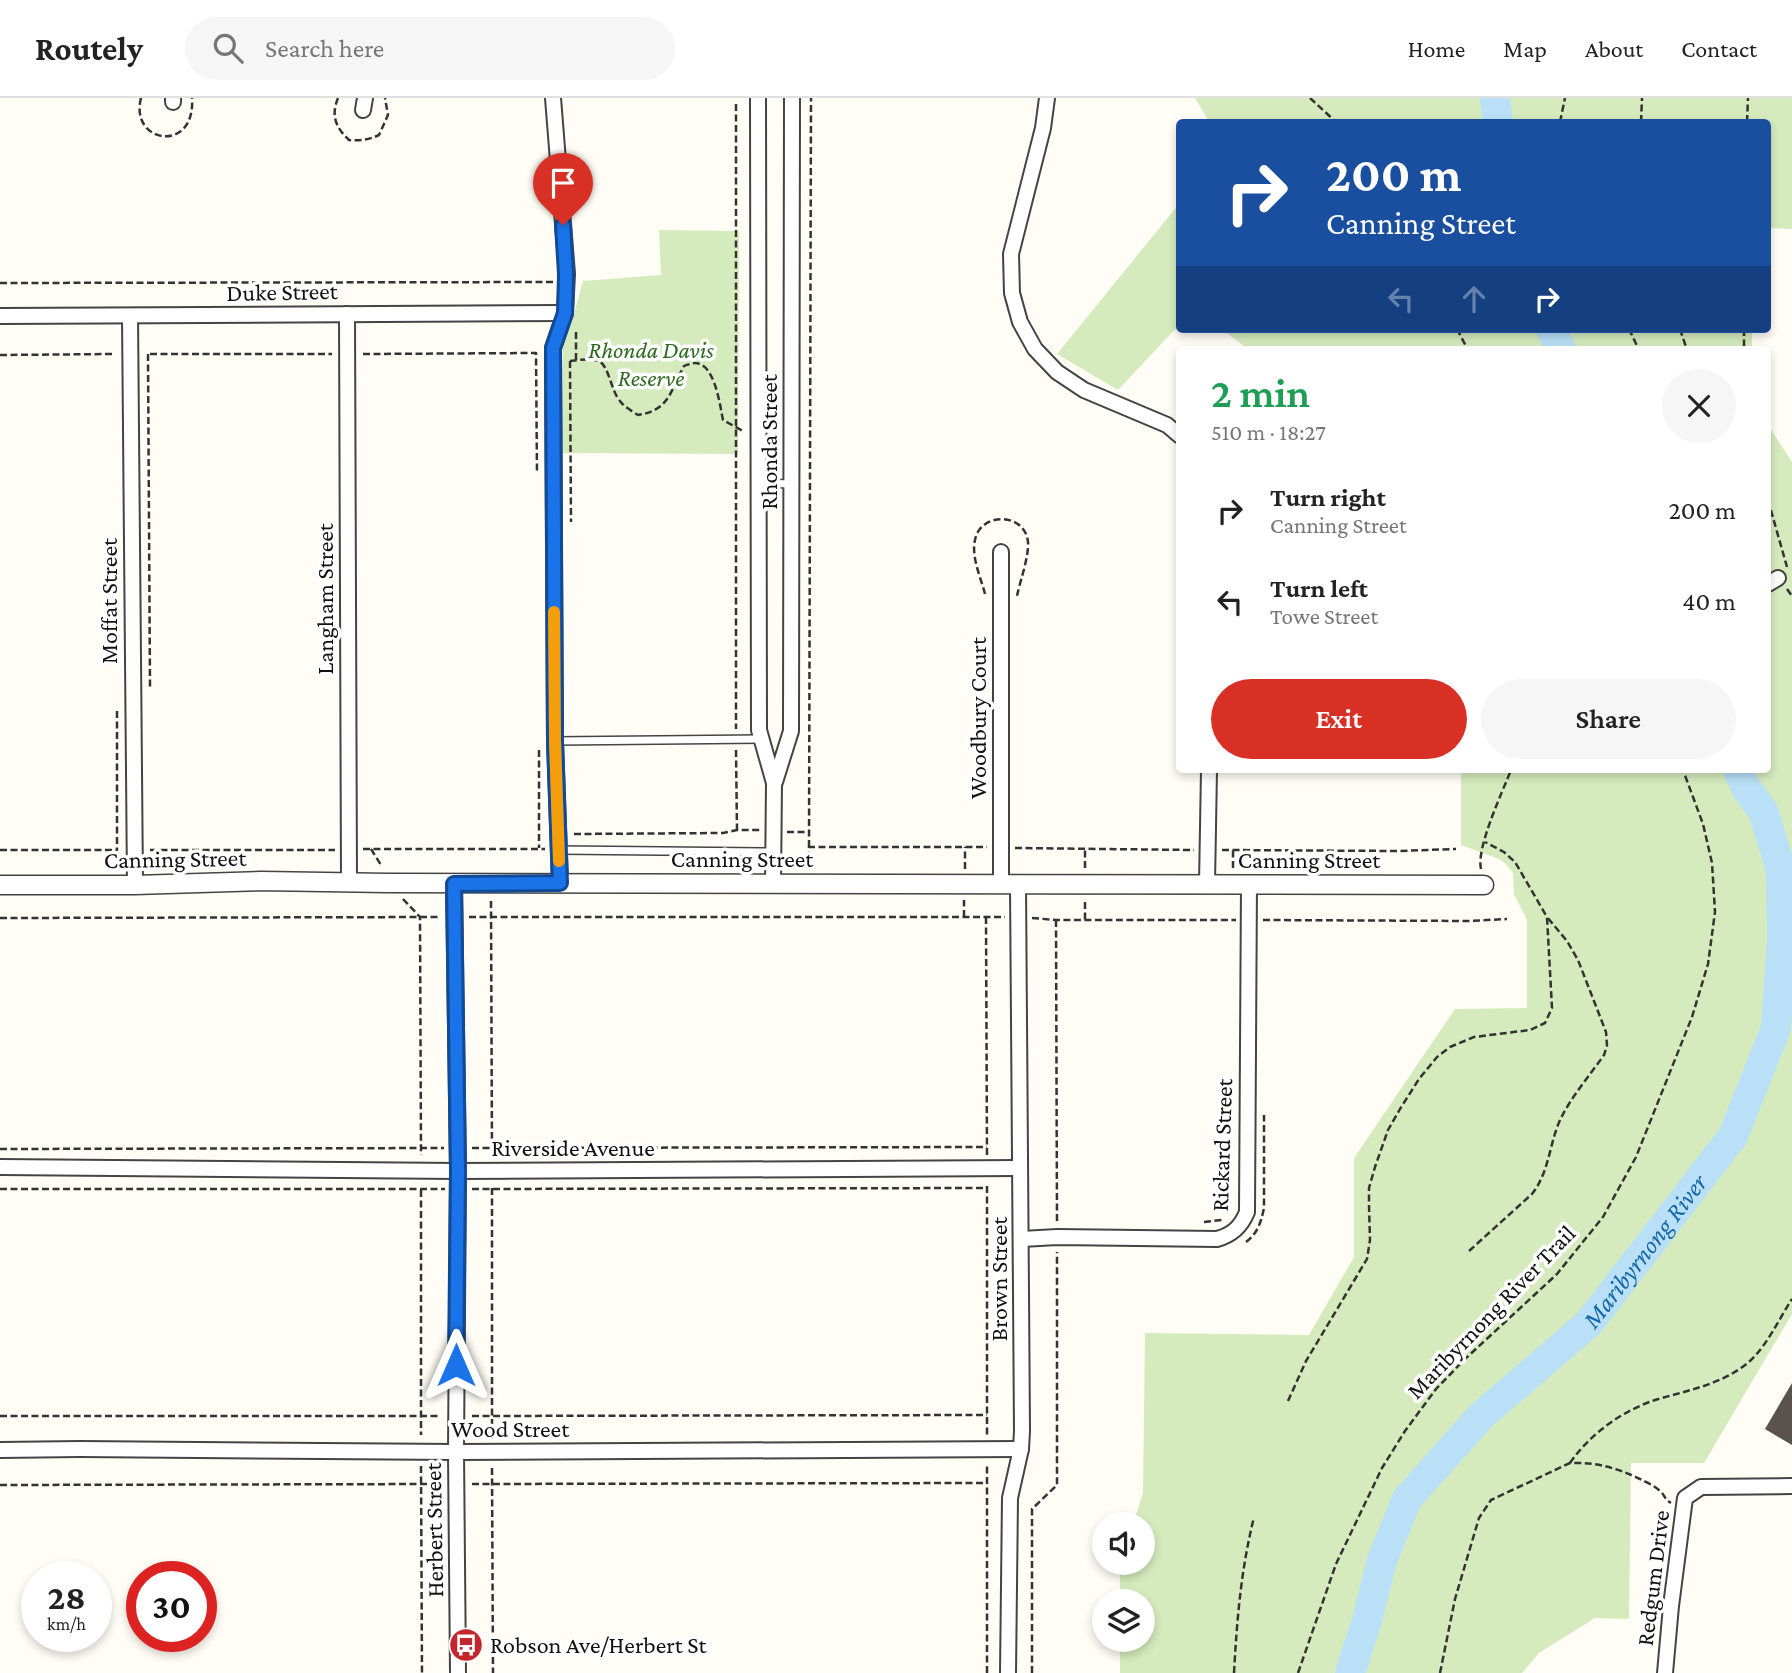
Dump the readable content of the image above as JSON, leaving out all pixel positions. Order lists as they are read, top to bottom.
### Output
{
  "streets": {
    "street": [
      "Duke Street",
      "Rhonda Street",
      "Langham Street",
      "Moffat Street",
      "Woodbury Court",
      "Canning Street",
      "Rickard Street",
      "Riverside Avenue",
      "Brown Street",
      "Wood Street",
      "Herbert Street",
      "Redgum Drive"
    ],
    "path": ["Maribyrnong River Trail"]
  },
  "crossings": [
    ["Duke Street", "Langham Street"],
    ["Duke Street", "Moffat Street"],
    ["Rhonda Street", "Canning Street"],
    ["Langham Street", "Canning Street"],
    ["Moffat Street", "Canning Street"],
    ["Woodbury Court", "Canning Street"],
    ["Woodbury Court", "Brown Street"],
    ["Canning Street", "Rickard Street"],
    ["Canning Street", "Brown Street"],
    ["Canning Street", "Herbert Street"],
    ["Rickard Street", "Brown Street"],
    ["Riverside Avenue", "Brown Street"],
    ["Riverside Avenue", "Herbert Street"],
    ["Brown Street", "Wood Street"],
    ["Wood Street", "Herbert Street"]
  ],
  "water": ["Maribyrnong River"],
  "parks": ["Rhonda Davis Reserve"],
  "places": {
    "bus stop": ["Robson Ave/Herbert St"]
  },
  "page": {
    "header": "Routely",
    "search": "Search here",
    "nav": [
      "Home",
      "Map",
      "About",
      "Contact"
    ],
    "turn": ["200 m", "Canning Street"],
    "heading": ["2 min", "510 m · 18:27"],
    "list": [
      {
        "name": "Turn right",
        "note": "Canning Street",
        "value": "200 m"
      },
      {
        "name": "Turn left",
        "note": "Towe Street",
        "value": "40 m"
      }
    ],
    "buttons": ["Exit", "Share"],
    "speed": "28 km/h",
    "limit": "30"
  }
}
